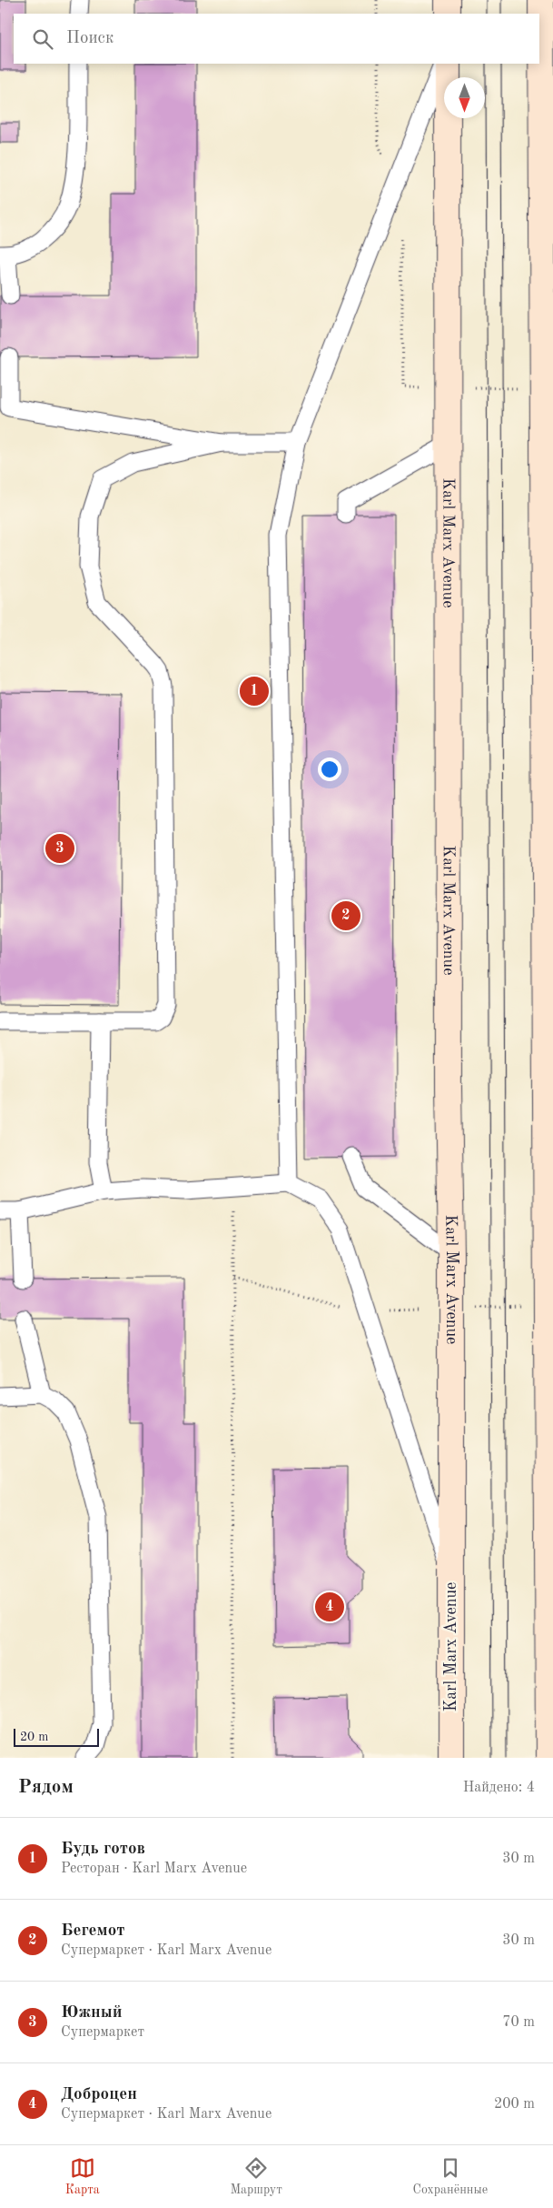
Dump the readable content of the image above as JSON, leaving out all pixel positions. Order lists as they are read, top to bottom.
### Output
{
  "streets": {
    "main road": ["Karl Marx Avenue"]
  },
  "scale_bar": "20 m",
  "north": "bottom",
  "page": {
    "search": "Поиск",
    "pins": [
      "1",
      "3",
      "2",
      "4"
    ],
    "scale": "20 m",
    "heading": ["Рядом", "Найдено: 4"],
    "list": [
      {
        "mark": "1",
        "name": "Будь готов",
        "note": "Ресторан · Karl Marx Avenue",
        "value": "30 m"
      },
      {
        "mark": "2",
        "name": "Бегемот",
        "note": "Супермаркет · Karl Marx Avenue",
        "value": "30 m"
      },
      {
        "mark": "3",
        "name": "Южный",
        "note": "Супермаркет",
        "value": "70 m"
      },
      {
        "mark": "4",
        "name": "Доброцен",
        "note": "Супермаркет · Karl Marx Avenue",
        "value": "200 m"
      }
    ],
    "nav": ["Карта", "Маршрут", "Сохранённые"]
  }
}
